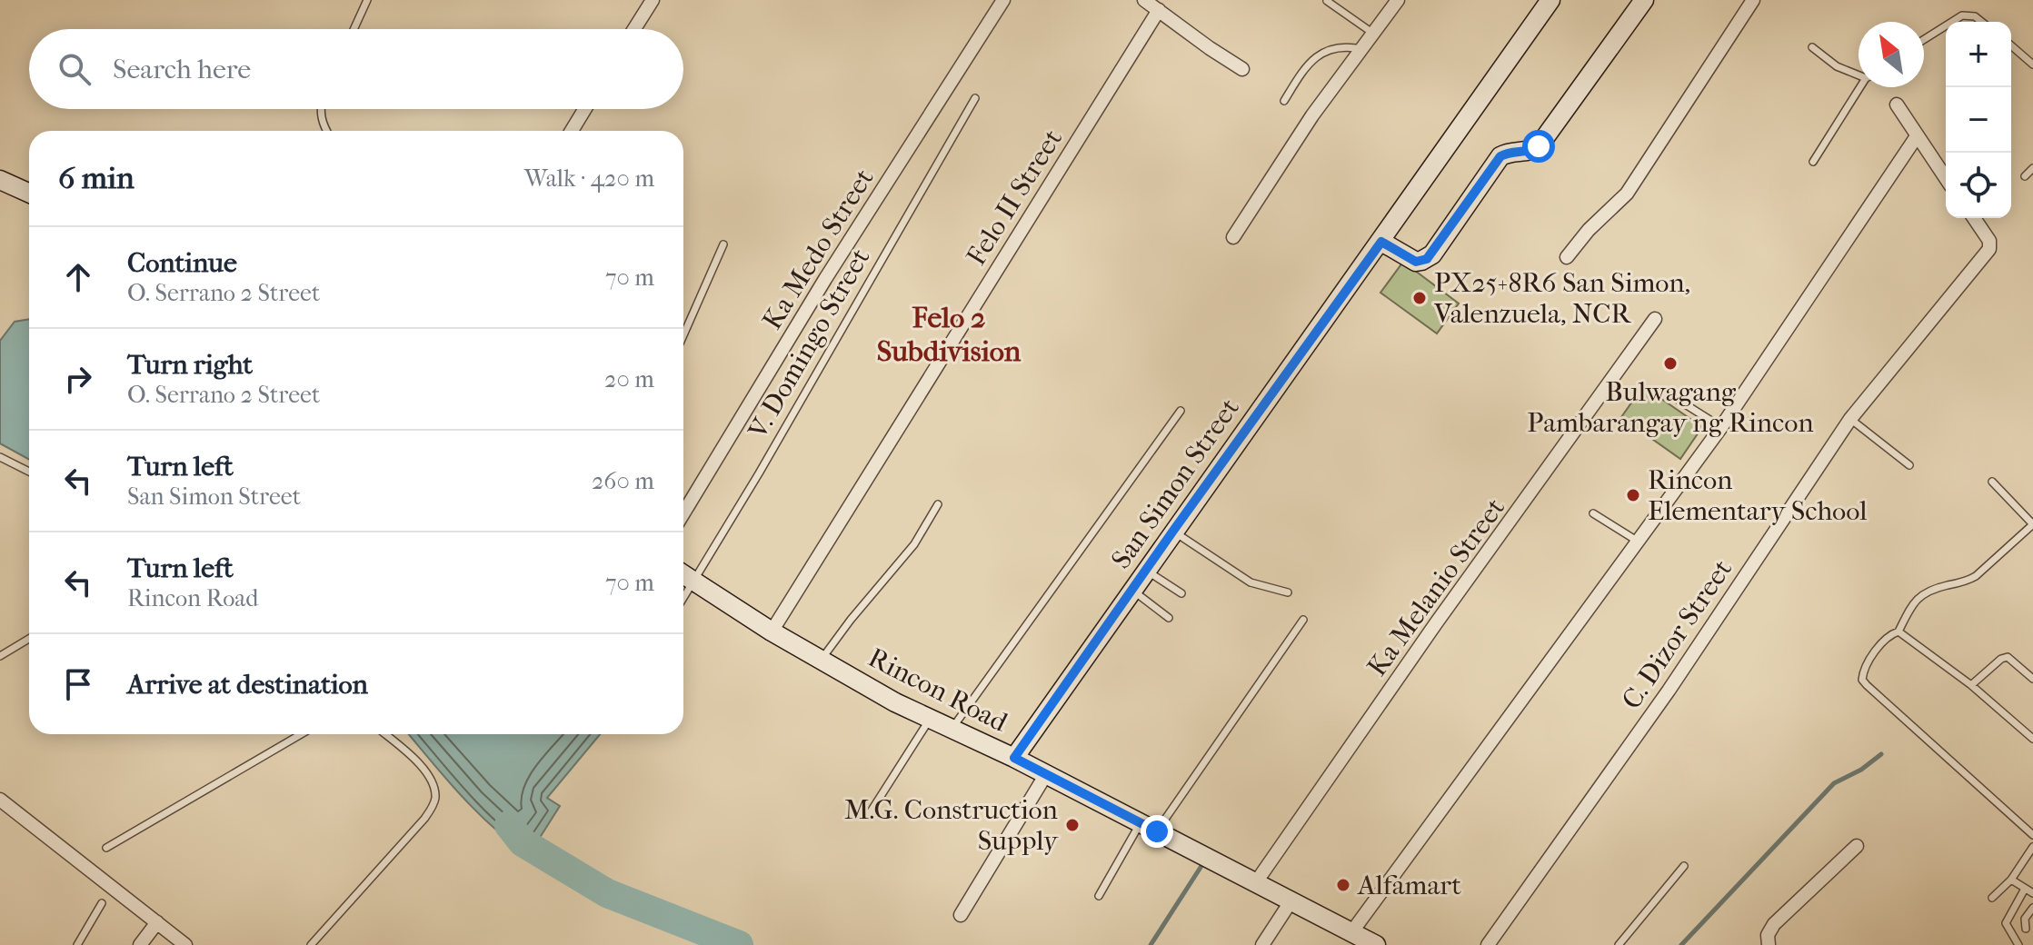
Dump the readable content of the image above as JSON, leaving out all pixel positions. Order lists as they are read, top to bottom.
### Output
{
  "streets": {
    "street": [
      "Felo II Street",
      "Ka Medo Street",
      "San Simon Street",
      "Ka Melanio Street",
      "C. Dizor Street",
      "Rincon Road"
    ],
    "lane": ["V. Domingo Street"]
  },
  "crossings": [
    ["Felo II Street", "Rincon Road"],
    ["V. Domingo Street", "Rincon Road"],
    ["San Simon Street", "Rincon Road"],
    ["Ka Melanio Street", "Rincon Road"]
  ],
  "districts": ["Felo 2 Subdivision"],
  "places": [
    "PX25+8R6 San Simon, Valenzuela, NCR",
    "Bulwagang Pambarangay ng Rincon",
    "Rincon Elementary School",
    "M.G. Construction Supply",
    "Alfamart"
  ],
  "north": "top left",
  "page": {
    "map_buttons": ["+", "−"],
    "search": "Search here",
    "heading": ["6 min", "Walk · 420 m"],
    "list": [
      ["Continue", "O. Serrano 2 Street", "70 m"],
      ["Turn right", "O. Serrano 2 Street", "20 m"],
      ["Turn left", "San Simon Street", "260 m"],
      ["Turn left", "Rincon Road", "70 m"],
      "Arrive at destination"
    ]
  }
}
